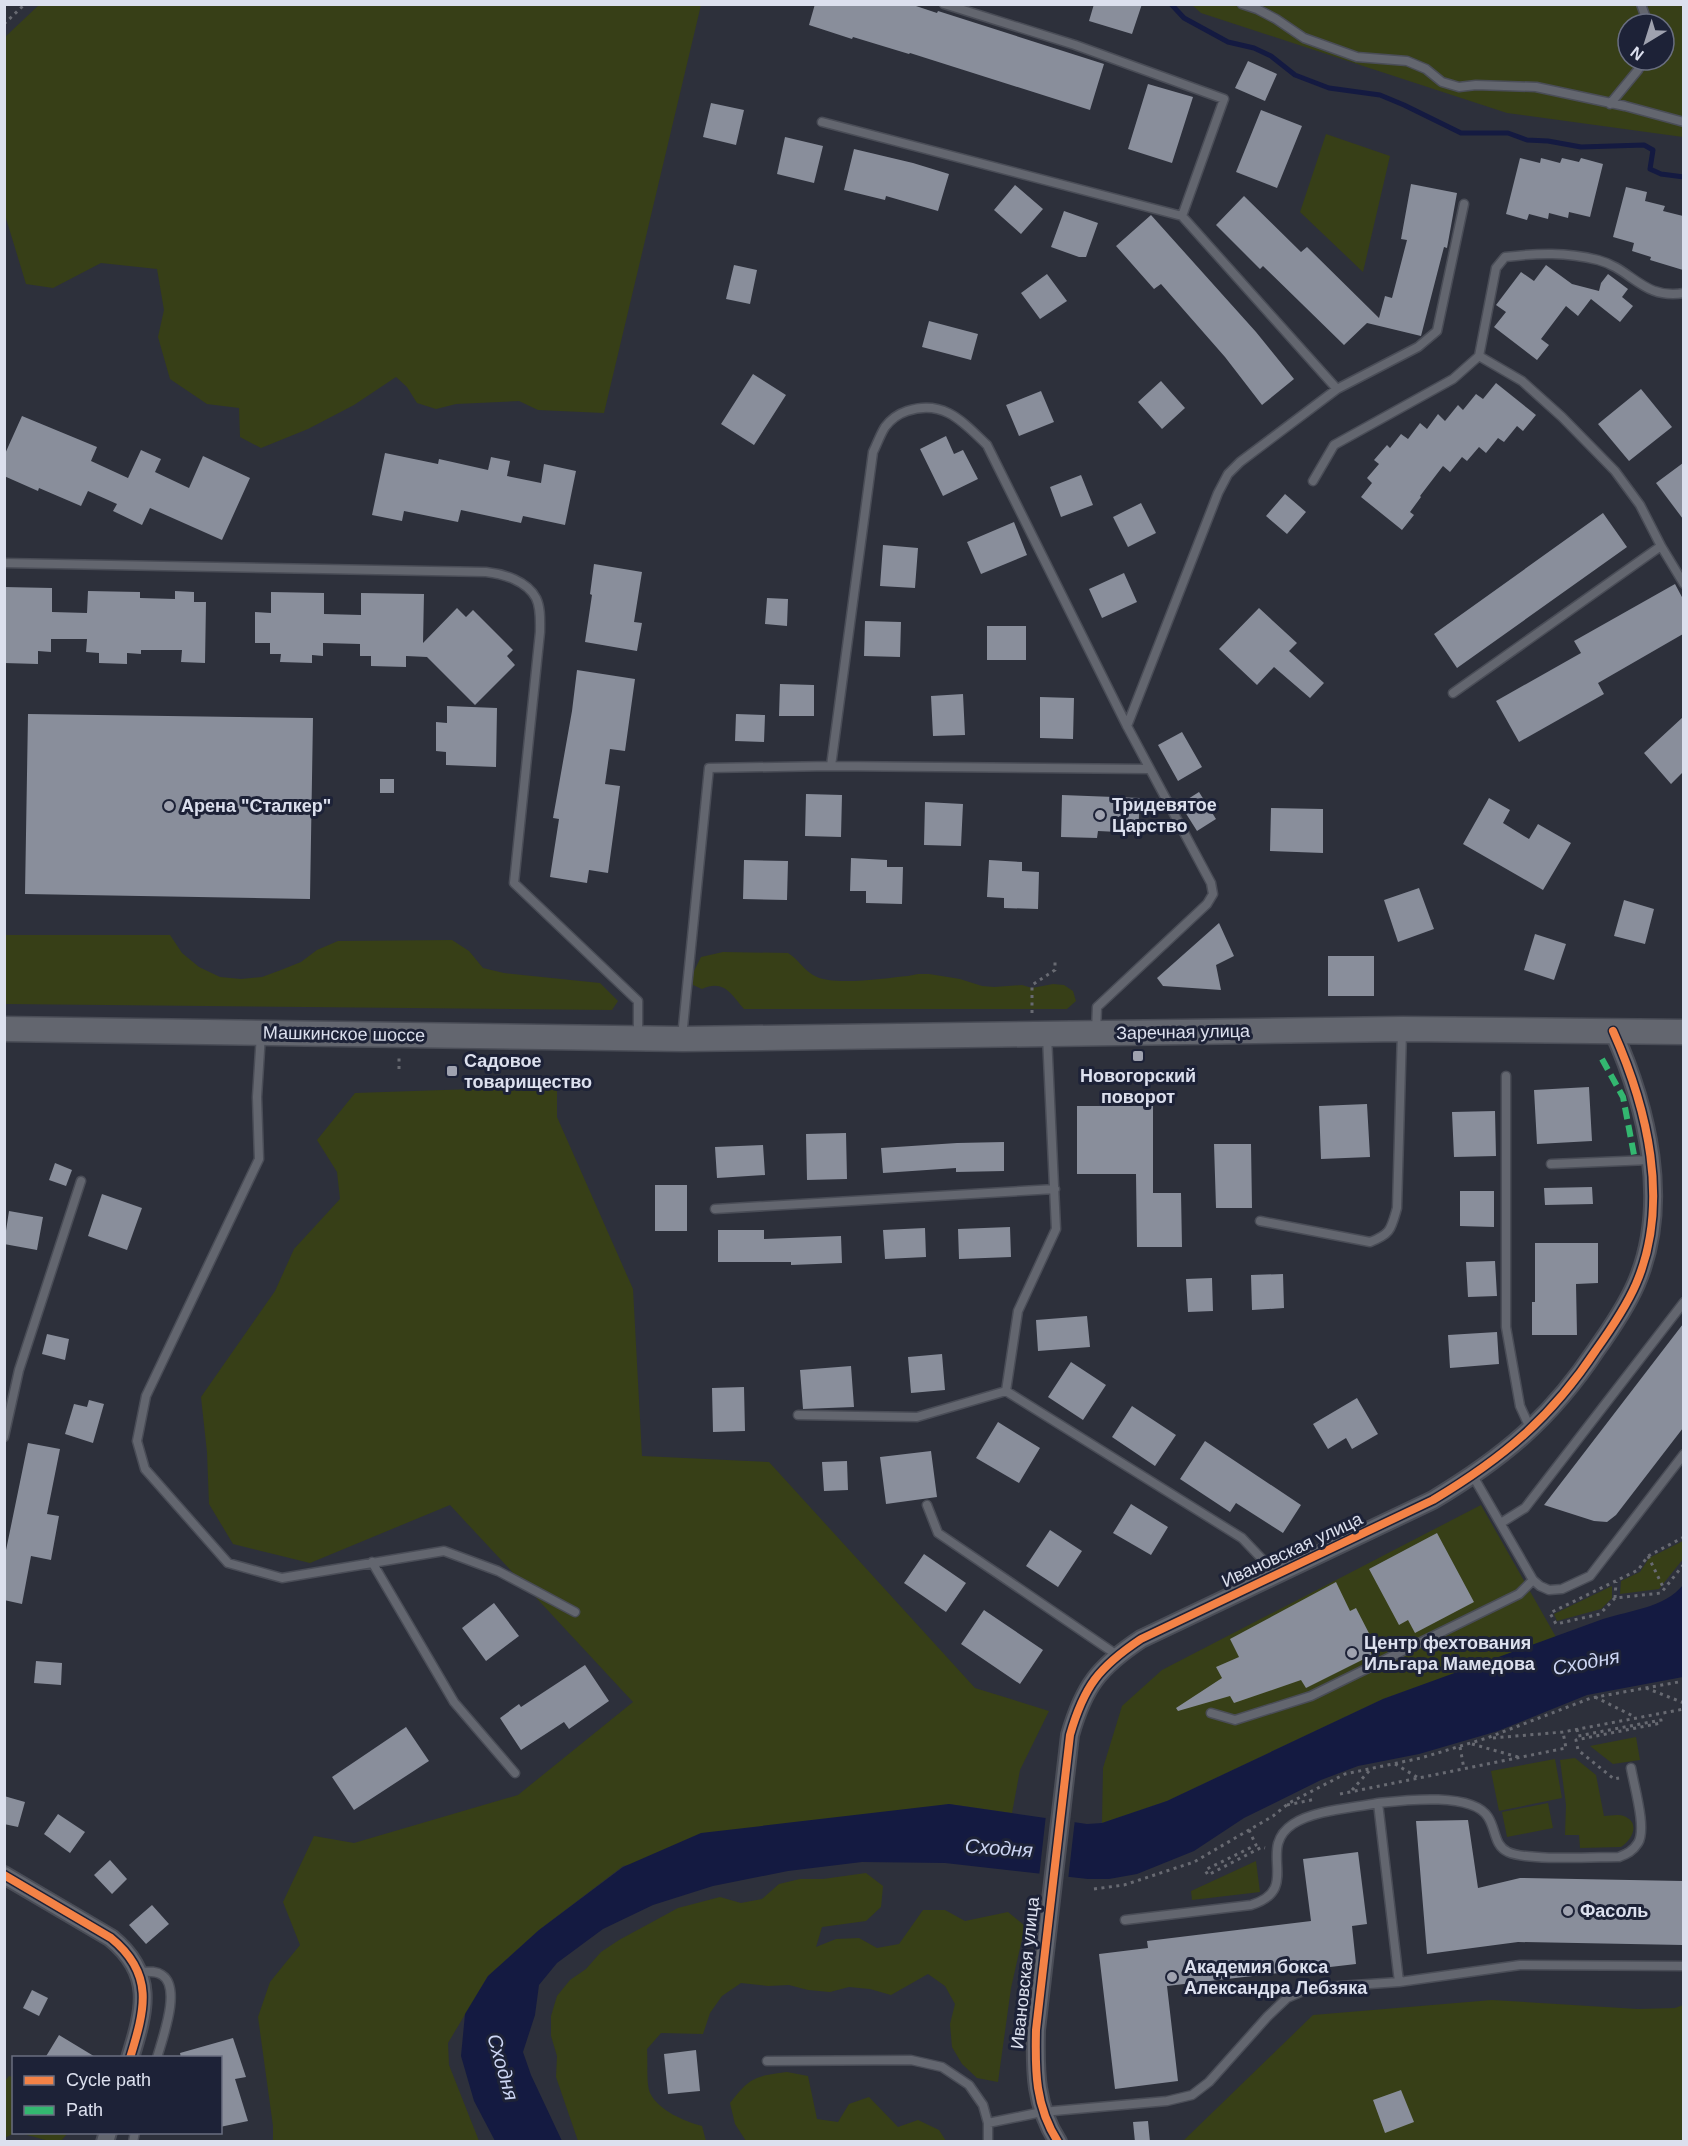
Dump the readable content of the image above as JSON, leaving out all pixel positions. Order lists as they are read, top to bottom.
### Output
{
  "streets": {
    "main road": ["Заречная улица", "Машкинское шоссе"],
    "street": ["Ивановская улица"]
  },
  "crossings": [
    ["Заречная улица", "Машкинское шоссе"],
    ["Заречная улица", "Ивановская улица"]
  ],
  "water": ["Сходня"],
  "places": {
    "other": [
      "Арена \"Сталкер\"",
      "Тридевятое Царство",
      "Центр фехтования Ильгара Мамедова",
      "Фасоль",
      "Академия бокса Александра Лебзяка"
    ],
    "transit": ["Новогорский поворот", "Садовое товарищество"]
  },
  "legend": ["Cycle path", "Path"],
  "north": "bottom left"
}
